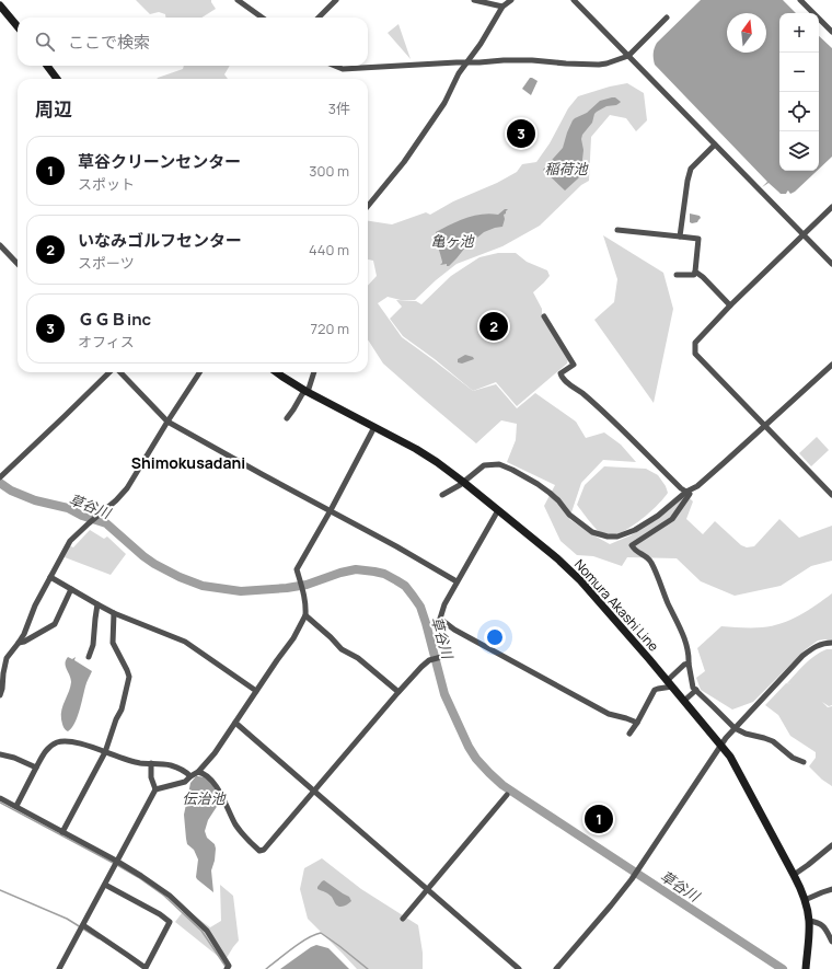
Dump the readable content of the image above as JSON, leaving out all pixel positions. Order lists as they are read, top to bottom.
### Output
{
  "streets": {
    "main road": ["Nomura Akashi Line"]
  },
  "districts": ["Shimokusadani"],
  "water": [
    "稲荷池",
    "亀ヶ池",
    "草谷川",
    "伝治池"
  ],
  "north": "top",
  "page": {
    "map_buttons": ["+", "−"],
    "search": "ここで検索",
    "heading": ["周辺", "3件"],
    "pins": ["3", "2", "1"],
    "list": [
      {
        "mark": "1",
        "name": "草谷クリーンセンター",
        "note": "スポット",
        "value": "300 m"
      },
      {
        "mark": "2",
        "name": "いなみゴルフセンター",
        "note": "スポーツ",
        "value": "440 m"
      },
      {
        "mark": "3",
        "name": "ＧＧＢinc",
        "note": "オフィス",
        "value": "720 m"
      }
    ]
  }
}
